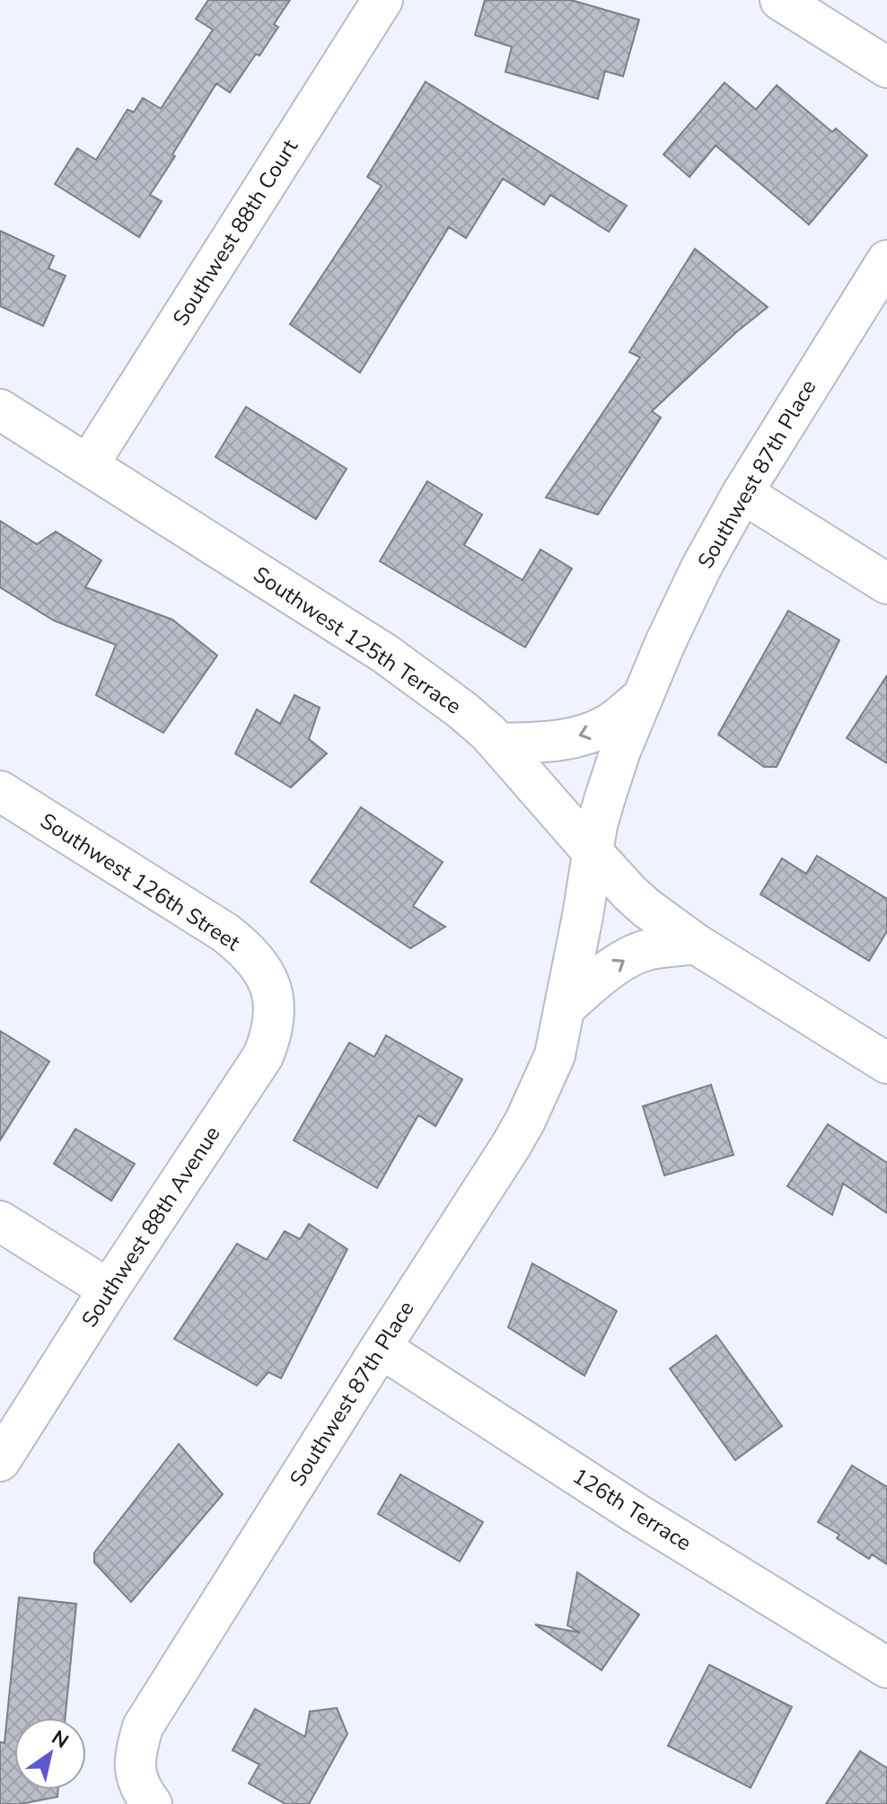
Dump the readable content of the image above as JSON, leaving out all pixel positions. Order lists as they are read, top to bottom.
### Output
{
  "streets": {
    "street": [
      "Southwest 88th Court",
      "Southwest 87th Place",
      "Southwest 125th Terrace",
      "Southwest 126th Street",
      "Southwest 88th Avenue",
      "126th Terrace"
    ]
  },
  "crossings": [
    ["Southwest 88th Court", "Southwest 125th Terrace"],
    ["Southwest 87th Place", "Southwest 125th Terrace"],
    ["Southwest 87th Place", "126th Terrace"],
    ["Southwest 126th Street", "Southwest 88th Avenue"]
  ],
  "north": "top right"
}
